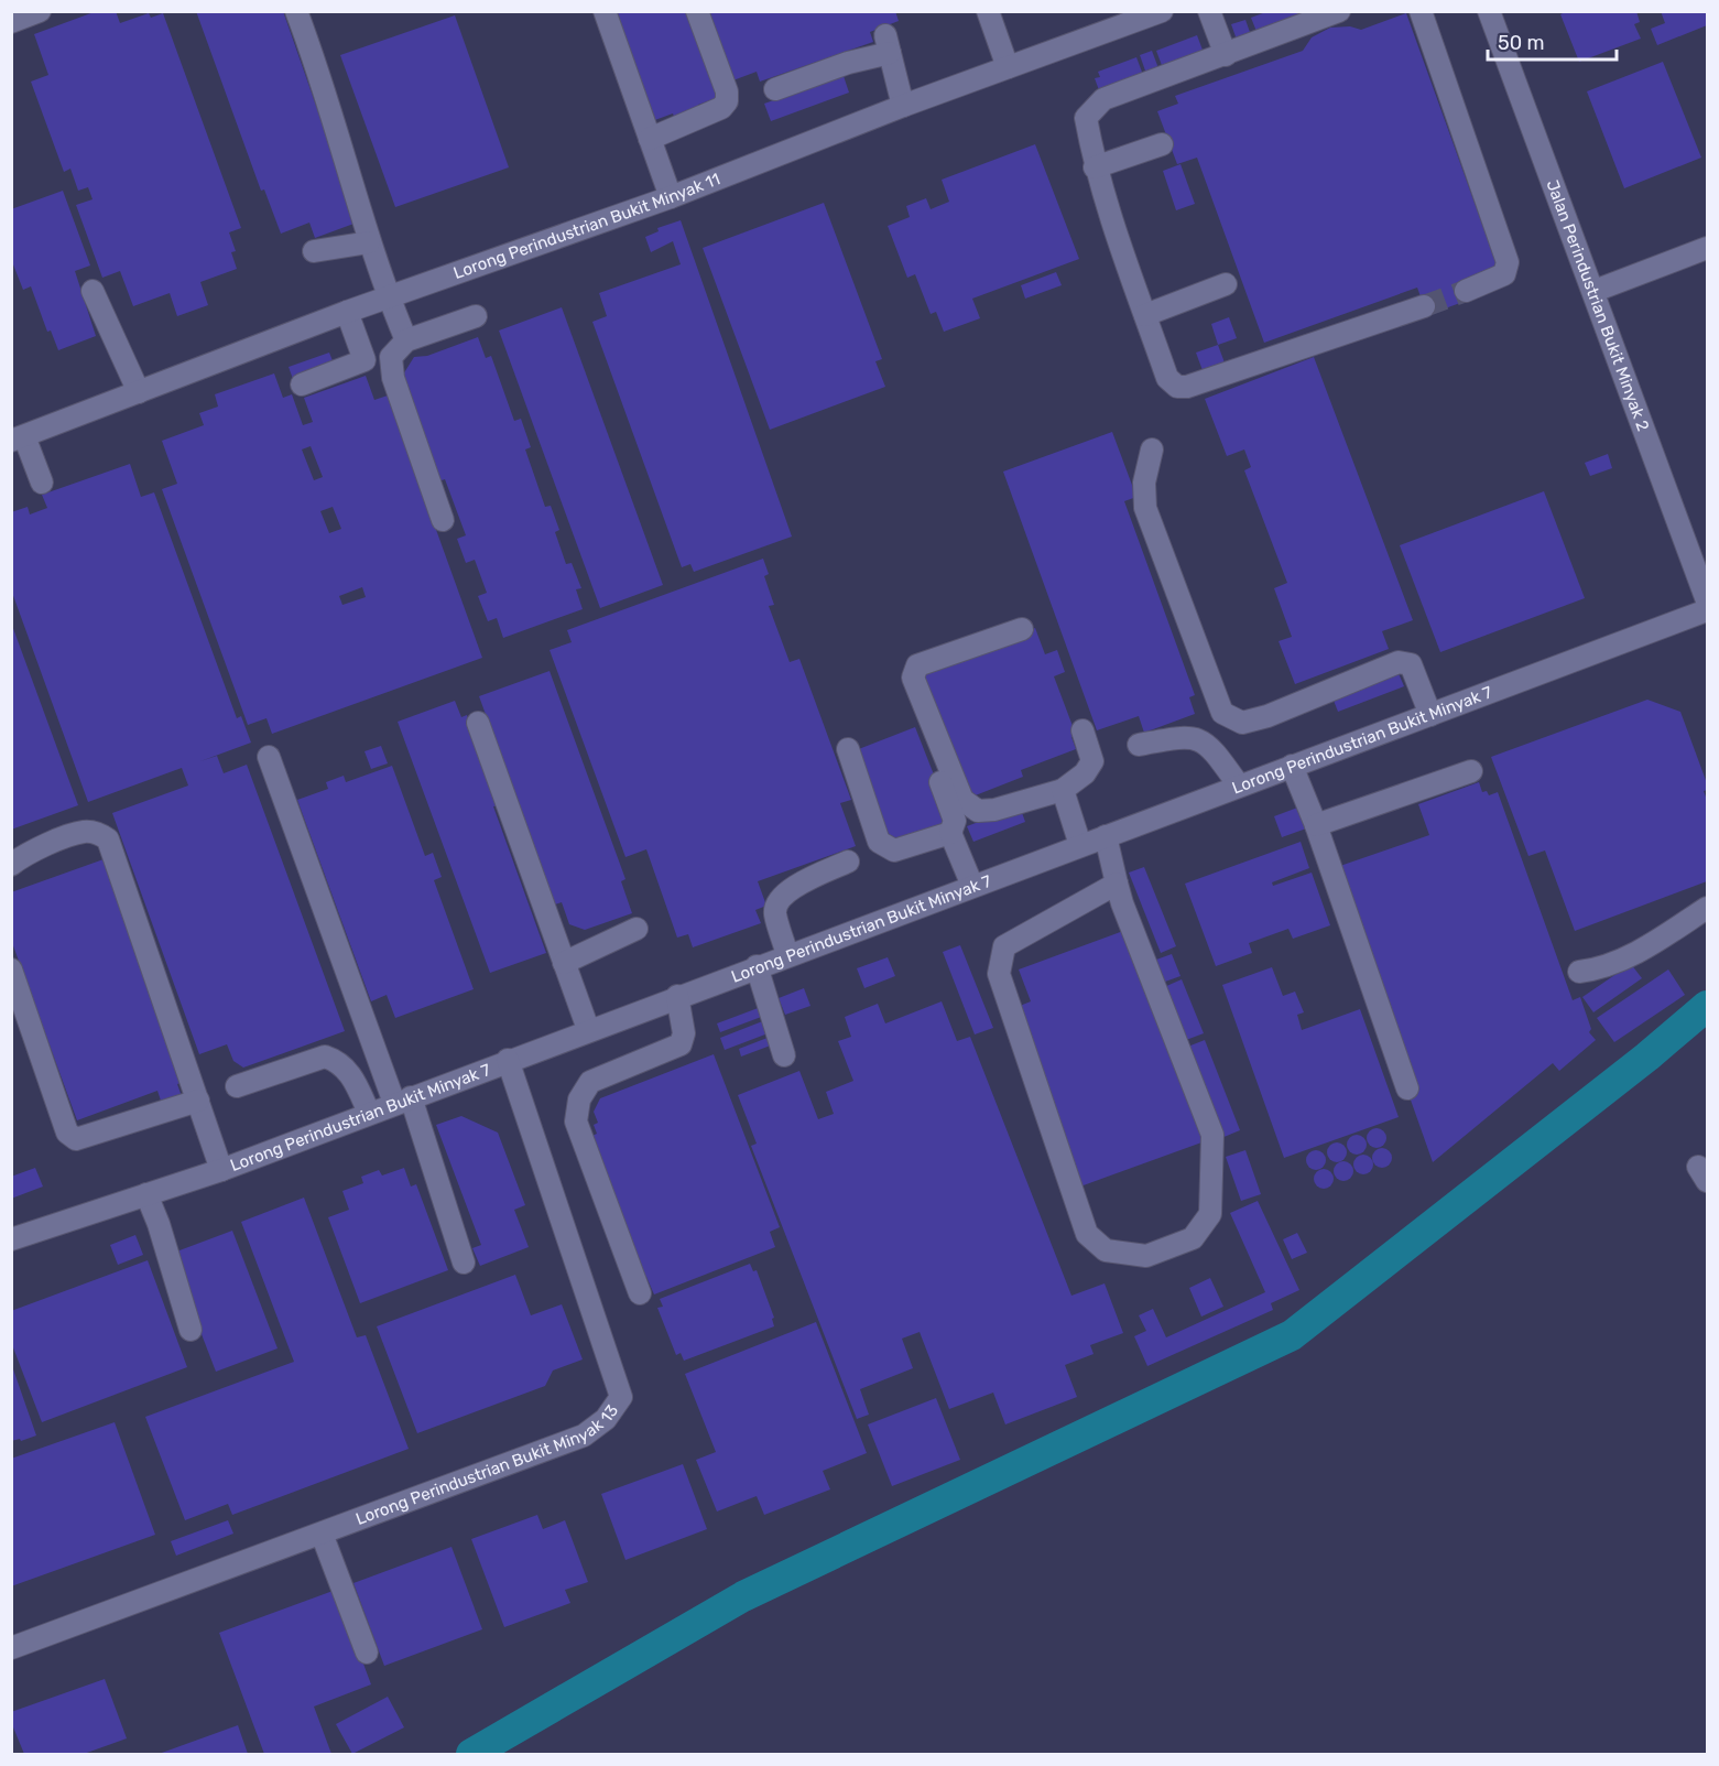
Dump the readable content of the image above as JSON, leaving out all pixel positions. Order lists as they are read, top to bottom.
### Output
{
  "streets": {
    "street": [
      "Lorong Perindustrian Bukit Minyak 11",
      "Jalan Perindustrian Bukit Minyak 2",
      "Lorong Perindustrian Bukit Minyak 7",
      "Lorong Perindustrian Bukit Minyak 13"
    ]
  },
  "crossings": [
    ["Lorong Perindustrian Bukit Minyak 7", "Lorong Perindustrian Bukit Minyak 13"]
  ],
  "scale_bar": "50 m"
}
